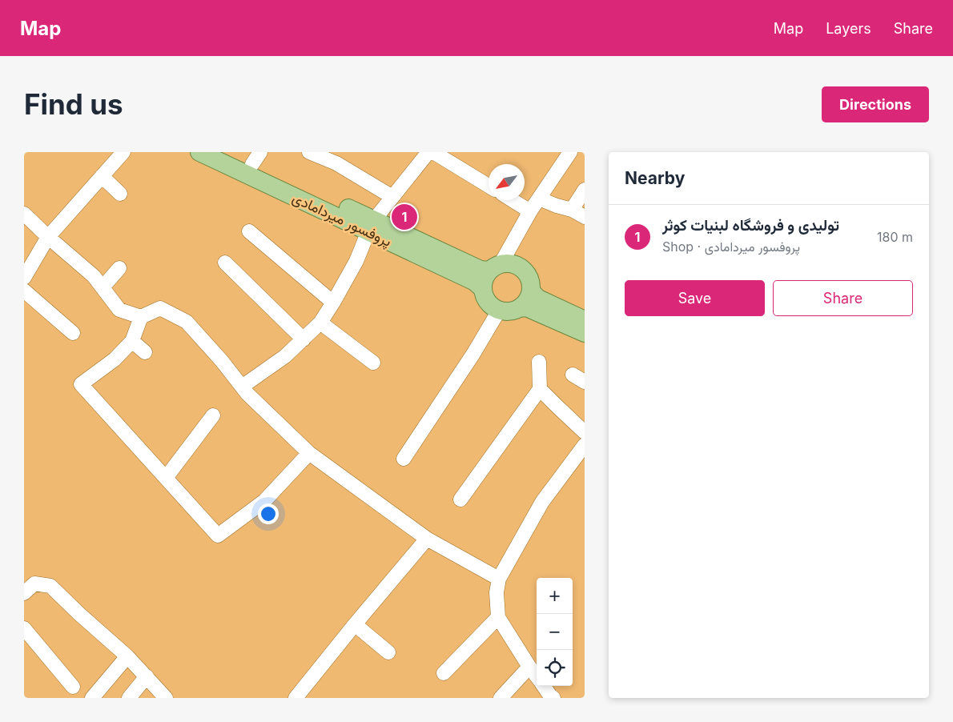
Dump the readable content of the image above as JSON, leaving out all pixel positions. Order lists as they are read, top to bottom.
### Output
{
  "streets": {
    "main road": ["پروفسور میردامادی"]
  },
  "north": "bottom left",
  "page": {
    "header": "Map",
    "nav": ["Map", "Layers", "Share"],
    "buttons": [
      "Directions",
      ["Save", "Share"]
    ],
    "title": "Find us",
    "heading": "Nearby",
    "pins": "1",
    "list": [
      {
        "mark": "1",
        "name": "تولیدی و فروشگاه لبنیات کوثر",
        "note": "Shop · پروفسور میردامادی",
        "value": "180 m"
      }
    ],
    "map_buttons": ["+", "−"]
  }
}
